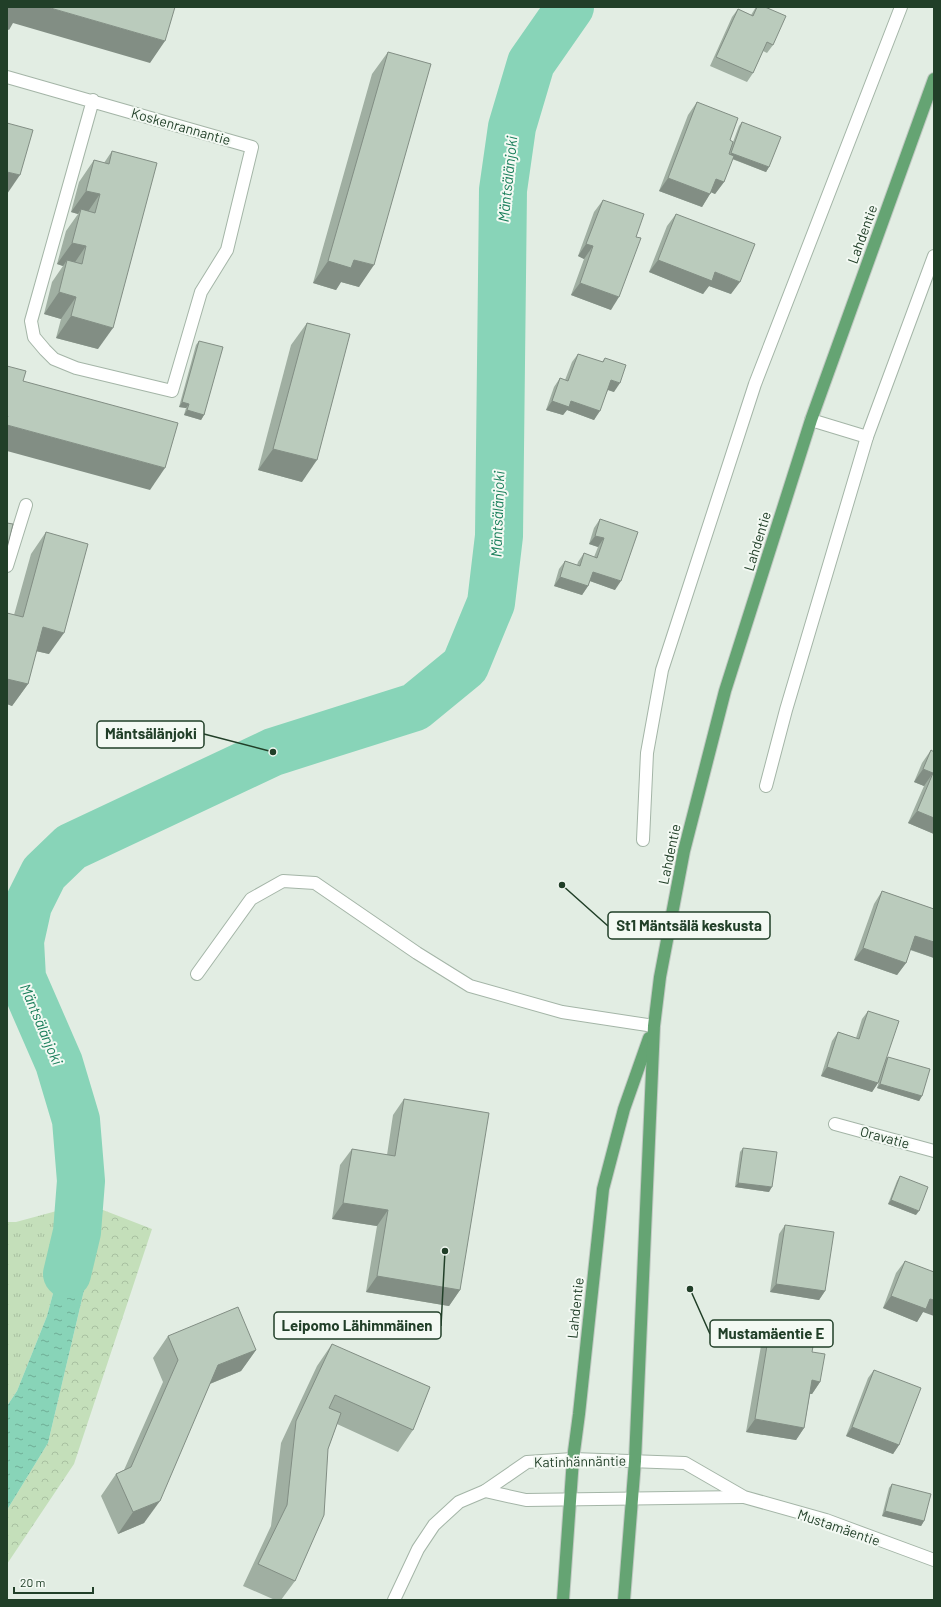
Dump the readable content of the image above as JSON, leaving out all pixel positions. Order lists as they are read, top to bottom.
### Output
{
  "streets": {
    "main road": ["Lahdentie"],
    "street": [
      "Koskenrannantie",
      "Oravatie",
      "Katinhännäntie",
      "Mustamäentie"
    ]
  },
  "crossings": [
    ["Lahdentie", "Katinhännäntie"],
    ["Lahdentie", "Mustamäentie"],
    ["Katinhännäntie", "Mustamäentie"]
  ],
  "water": ["Mäntsälänjoki"],
  "places": [
    "Mäntsälänjoki",
    "St1 Mäntsälä keskusta",
    "Leipomo Lähimmäinen",
    "Mustamäentie E"
  ],
  "scale_bar": "20 m"
}
